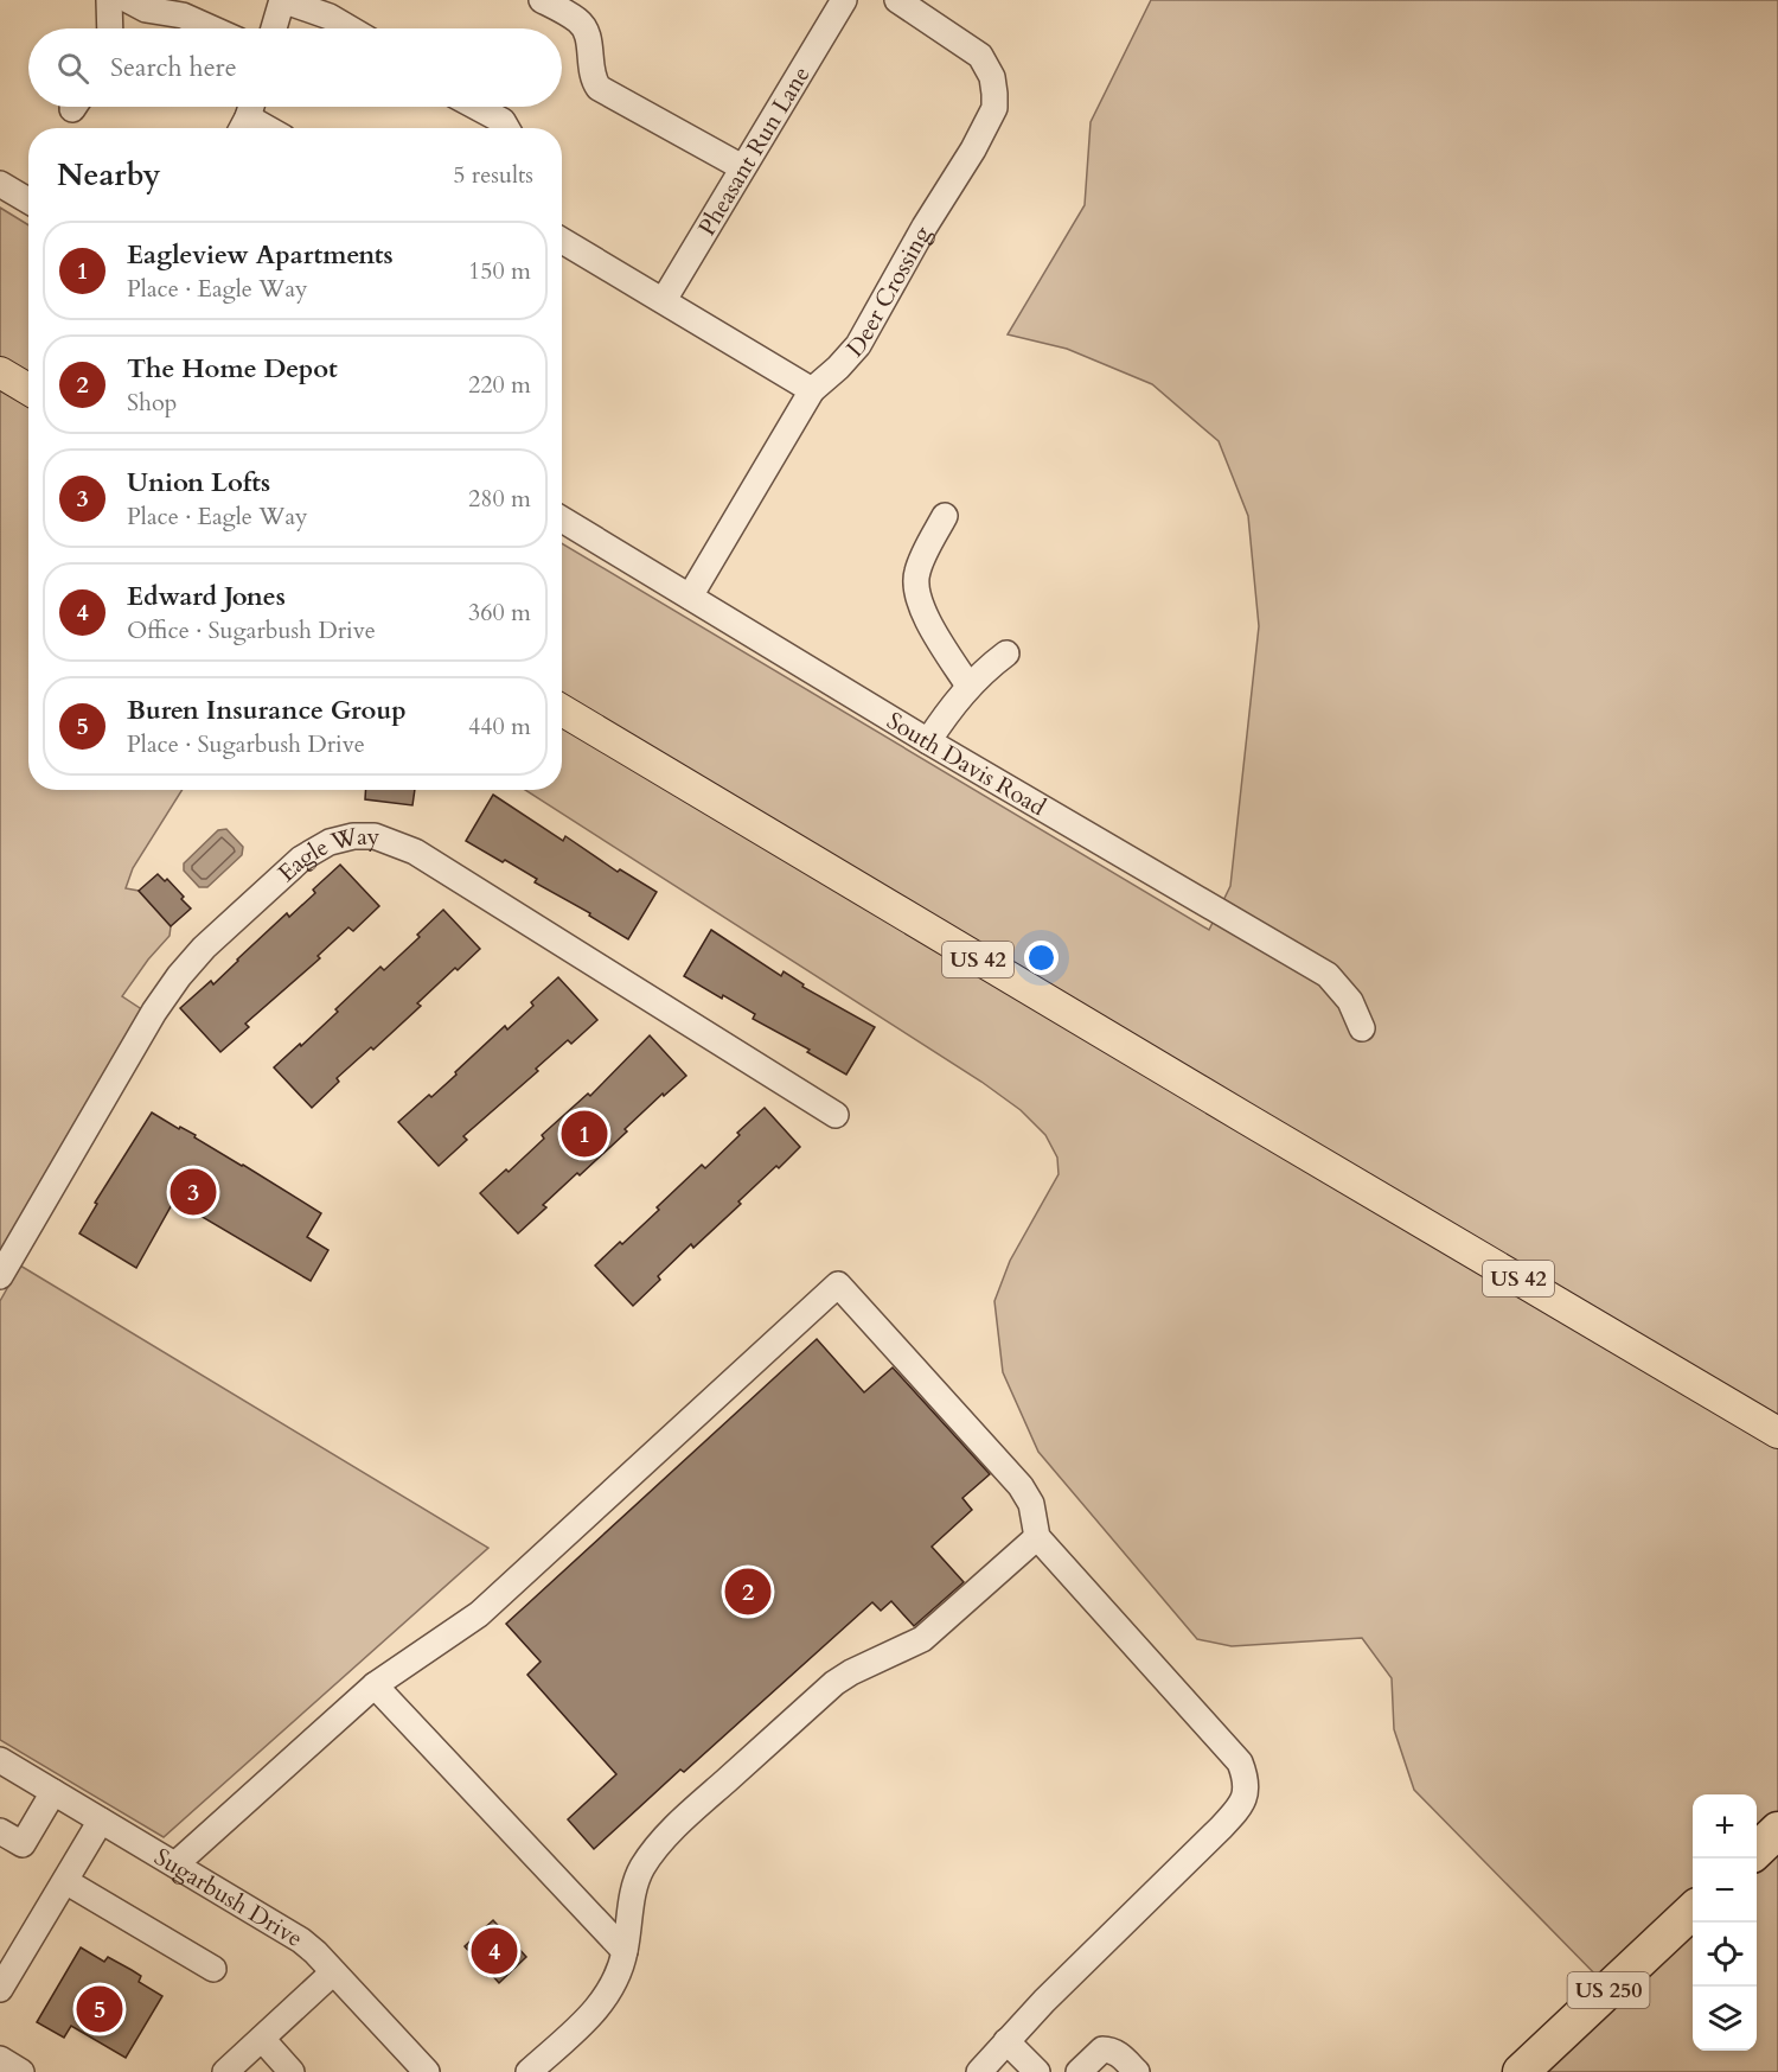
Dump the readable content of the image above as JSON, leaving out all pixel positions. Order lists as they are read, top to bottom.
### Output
{
  "streets": {
    "highway": ["US 250"],
    "main road": ["US 42"],
    "street": [
      "Pheasant Run Lane",
      "Deer Crossing",
      "South Davis Road",
      "Eagle Way",
      "Sugarbush Drive"
    ]
  },
  "crossings": [
    ["Deer Crossing", "South Davis Road"]
  ],
  "page": {
    "search": "Search here",
    "heading": ["Nearby", "5 results"],
    "list": [
      {
        "mark": "1",
        "name": "Eagleview Apartments",
        "note": "Place · Eagle Way",
        "value": "150 m"
      },
      {
        "mark": "2",
        "name": "The Home Depot",
        "note": "Shop",
        "value": "220 m"
      },
      {
        "mark": "3",
        "name": "Union Lofts",
        "note": "Place · Eagle Way",
        "value": "280 m"
      },
      {
        "mark": "4",
        "name": "Edward Jones",
        "note": "Office · Sugarbush Drive",
        "value": "360 m"
      },
      {
        "mark": "5",
        "name": "Buren Insurance Group",
        "note": "Place · Sugarbush Drive",
        "value": "440 m"
      }
    ],
    "pins": [
      "1",
      "3",
      "2",
      "4",
      "5"
    ],
    "map_buttons": ["+", "−"]
  }
}
